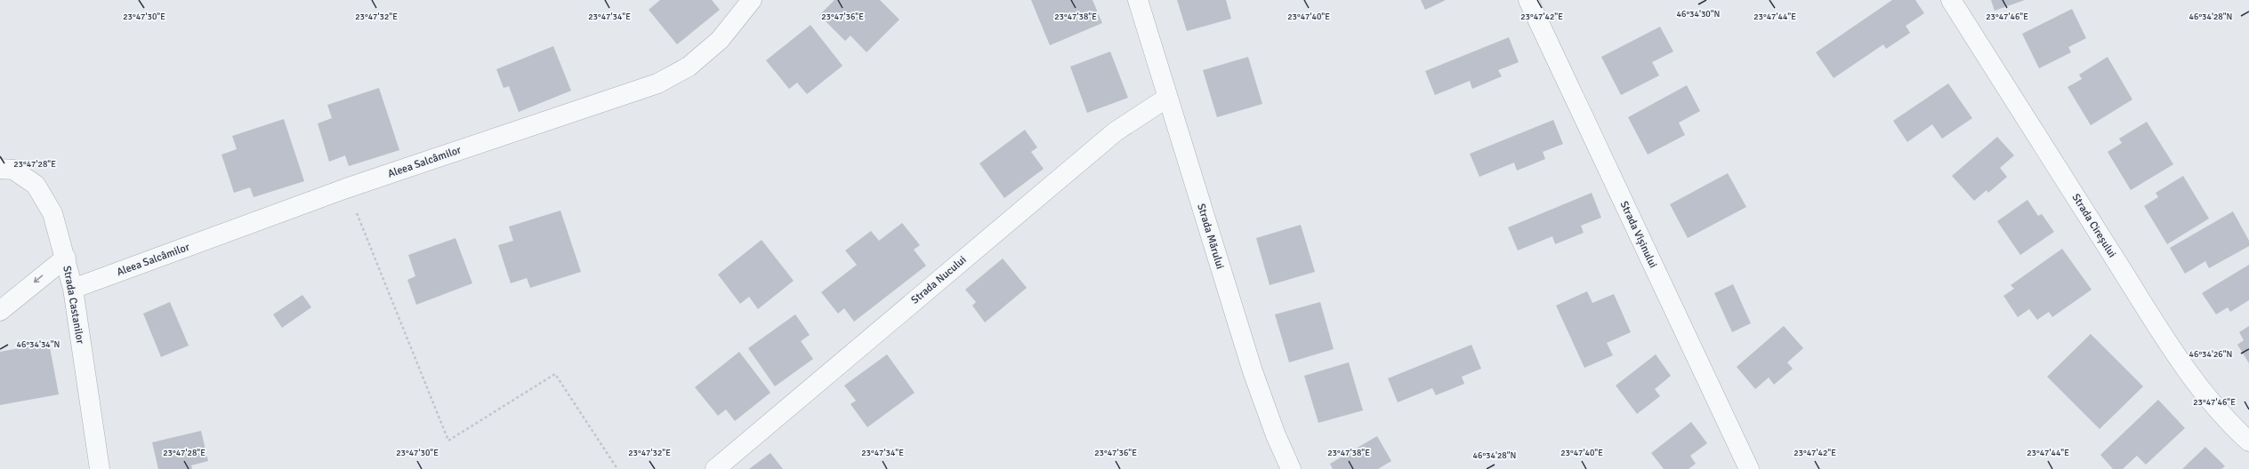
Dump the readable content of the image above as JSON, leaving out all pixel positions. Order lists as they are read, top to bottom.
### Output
{
  "streets": {
    "street": [
      "Aleea Salcâmilor",
      "Strada Cireșului",
      "Strada Vișinului",
      "Strada Mărului",
      "Strada Nucului",
      "Strada Castanilor"
    ]
  },
  "crossings": [
    ["Aleea Salcâmilor", "Strada Castanilor"],
    ["Strada Mărului", "Strada Nucului"]
  ],
  "coordinates": [
    "46°34'30\"N",
    "46°34'28\"N",
    "23°47'30\"E",
    "23°47'32\"E",
    "23°47'34\"E",
    "23°47'36\"E",
    "23°47'38\"E",
    "23°47'40\"E",
    "23°47'42\"E",
    "23°47'44\"E",
    "23°47'46\"E",
    "23°47'28\"E",
    "46°34'34\"N",
    "46°34'26\"N"
  ]
}
